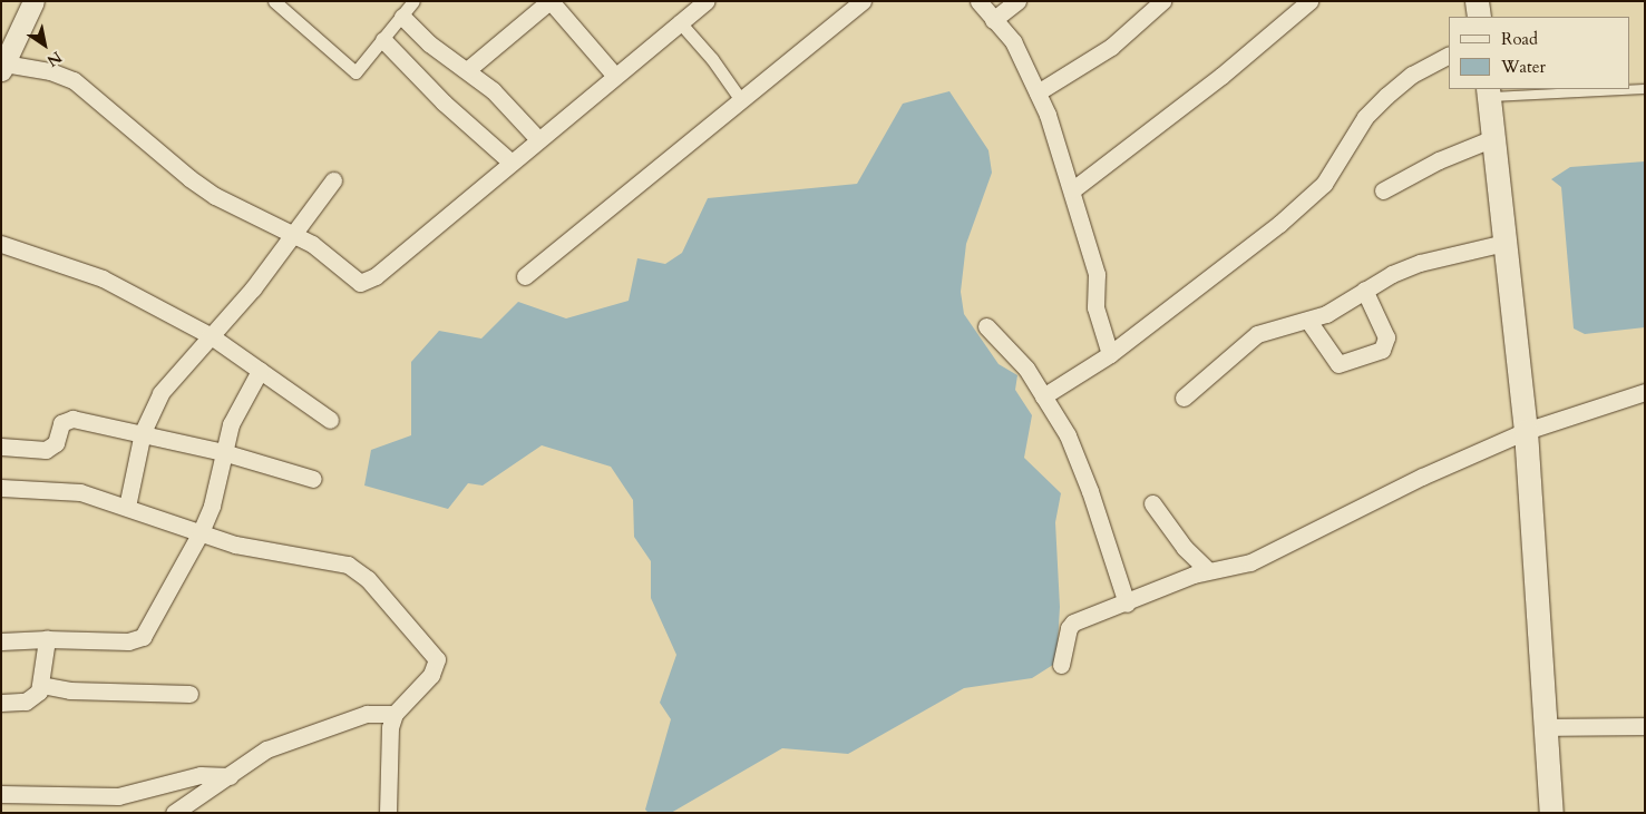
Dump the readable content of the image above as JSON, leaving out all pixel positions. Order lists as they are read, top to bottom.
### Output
{
  "legend": ["Road", "Water"],
  "north": "bottom right"
}
